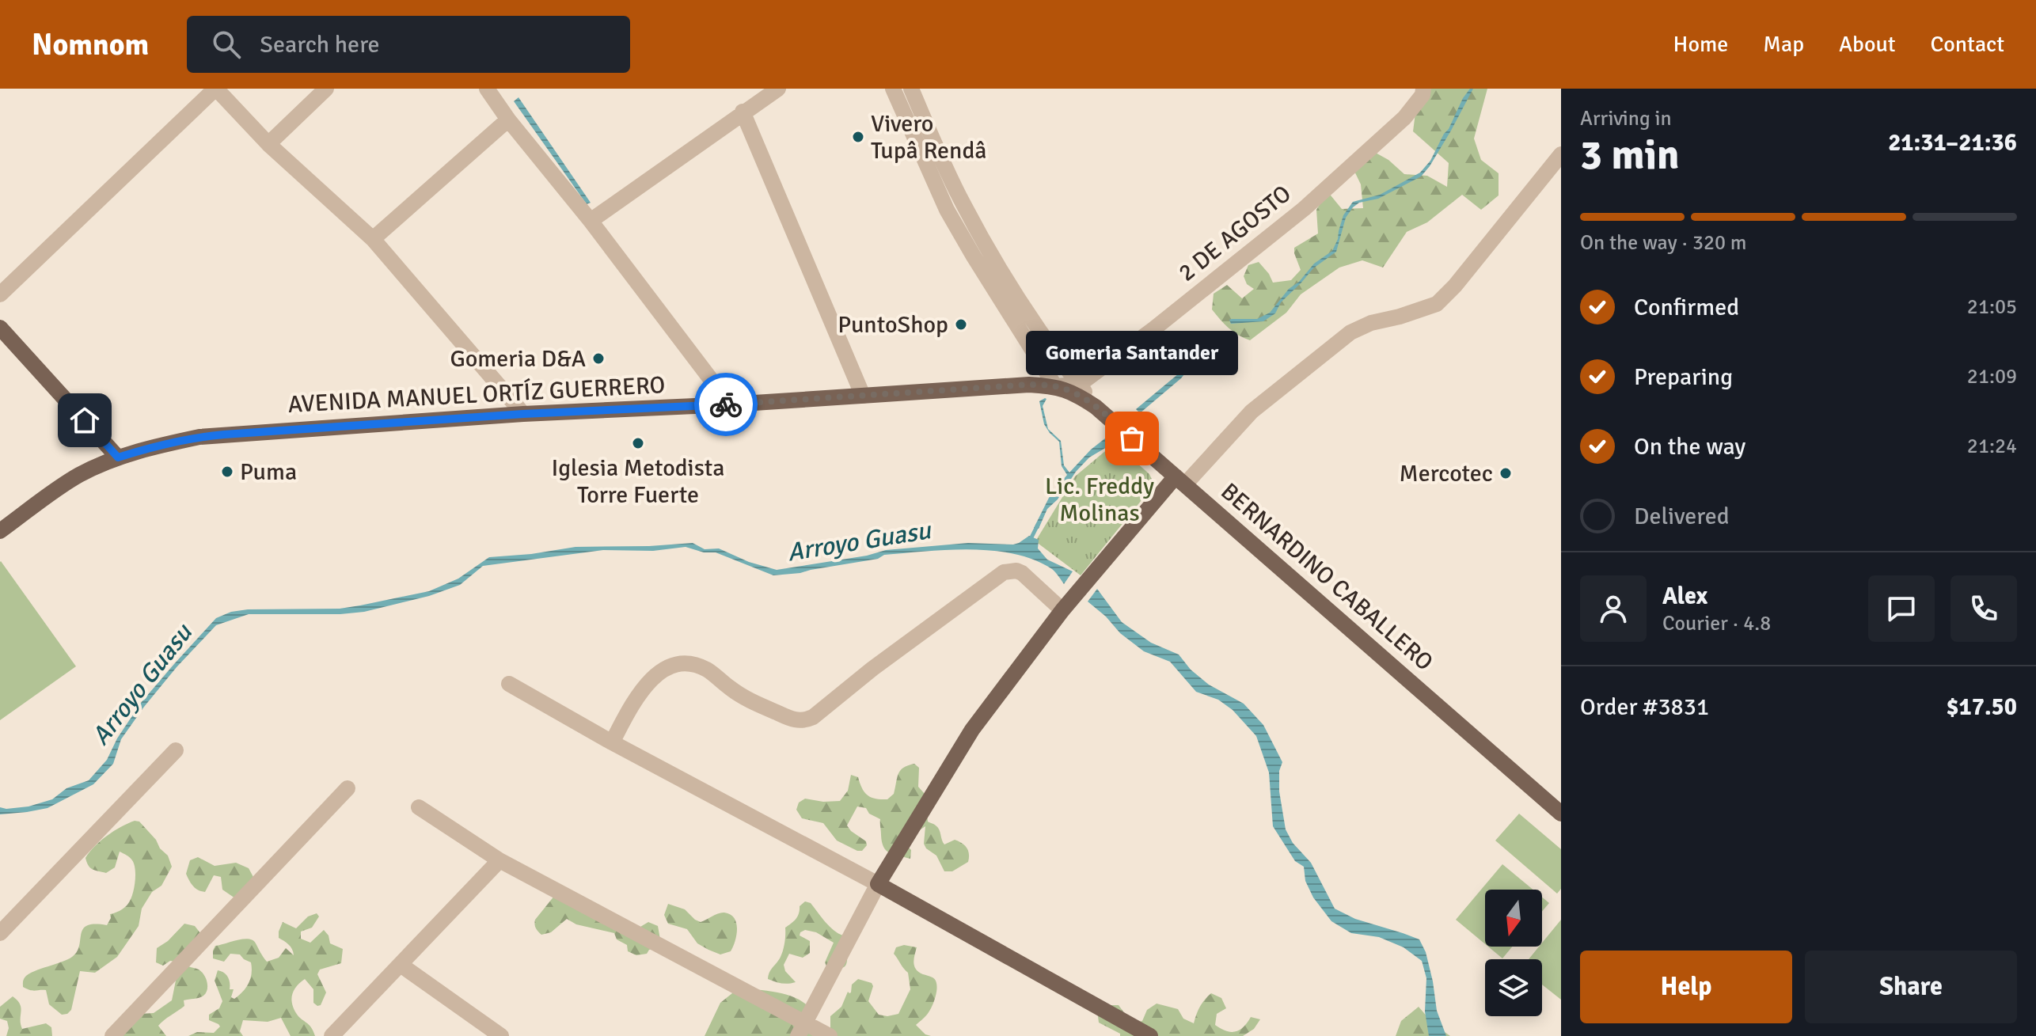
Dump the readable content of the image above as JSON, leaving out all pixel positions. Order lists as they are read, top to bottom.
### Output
{
  "streets": {
    "main road": ["AVENIDA MANUEL ORTÍZ GUERRERO", "BERNARDINO CABALLERO"],
    "street": ["2 DE AGOSTO"]
  },
  "crossings": [
    ["AVENIDA MANUEL ORTÍZ GUERRERO", "BERNARDINO CABALLERO"]
  ],
  "water": ["Arroyo Guasu"],
  "parks": ["Lic. Freddy Molinas"],
  "places": [
    "Vivero Tupâ Rendâ",
    "PuntoShop",
    "Gomeria D&A",
    "Gomeria Santander",
    "Iglesia Metodista Torre Fuerte",
    "Puma",
    "Mercotec"
  ],
  "north": "bottom",
  "page": {
    "header": "Nomnom",
    "search": "Search here",
    "nav": [
      "Home",
      "Map",
      "About",
      "Contact"
    ],
    "heading": ["3 min", "Arriving in", "21:31–21:36"],
    "panel": [
      "Alex",
      "Courier · 4.8",
      "Order #3831",
      "$17.50"
    ],
    "bar": "On the way · 320 m",
    "list": [
      ["Confirmed", "21:05"],
      ["Preparing", "21:09"],
      ["On the way", "21:24"],
      "Delivered"
    ],
    "bubble": "Gomeria Santander",
    "buttons": ["Help", "Share"]
  }
}
